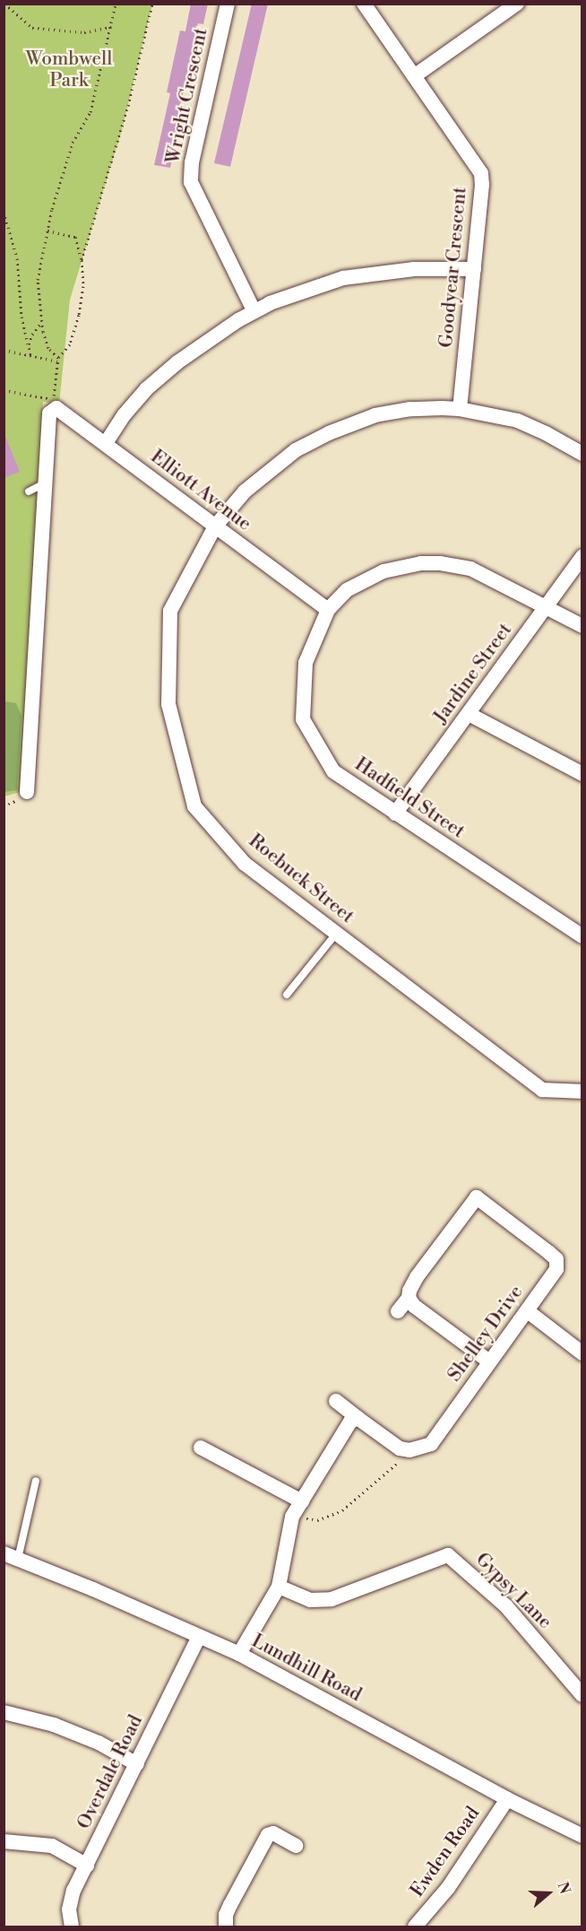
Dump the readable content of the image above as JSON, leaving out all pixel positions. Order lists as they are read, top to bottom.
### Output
{
  "streets": {
    "street": [
      "Wright Crescent",
      "Goodyear Crescent",
      "Elliott Avenue",
      "Jardine Street",
      "Hadfield Street",
      "Roebuck Street",
      "Shelley Drive",
      "Gypsy Lane",
      "Lundhill Road",
      "Overdale Road",
      "Ewden Road"
    ]
  },
  "crossings": [
    ["Goodyear Crescent", "Roebuck Street"],
    ["Elliott Avenue", "Hadfield Street"],
    ["Elliott Avenue", "Roebuck Street"],
    ["Jardine Street", "Hadfield Street"],
    ["Lundhill Road", "Overdale Road"],
    ["Lundhill Road", "Ewden Road"]
  ],
  "parks": ["Wombwell Park"],
  "north": "right"
}
